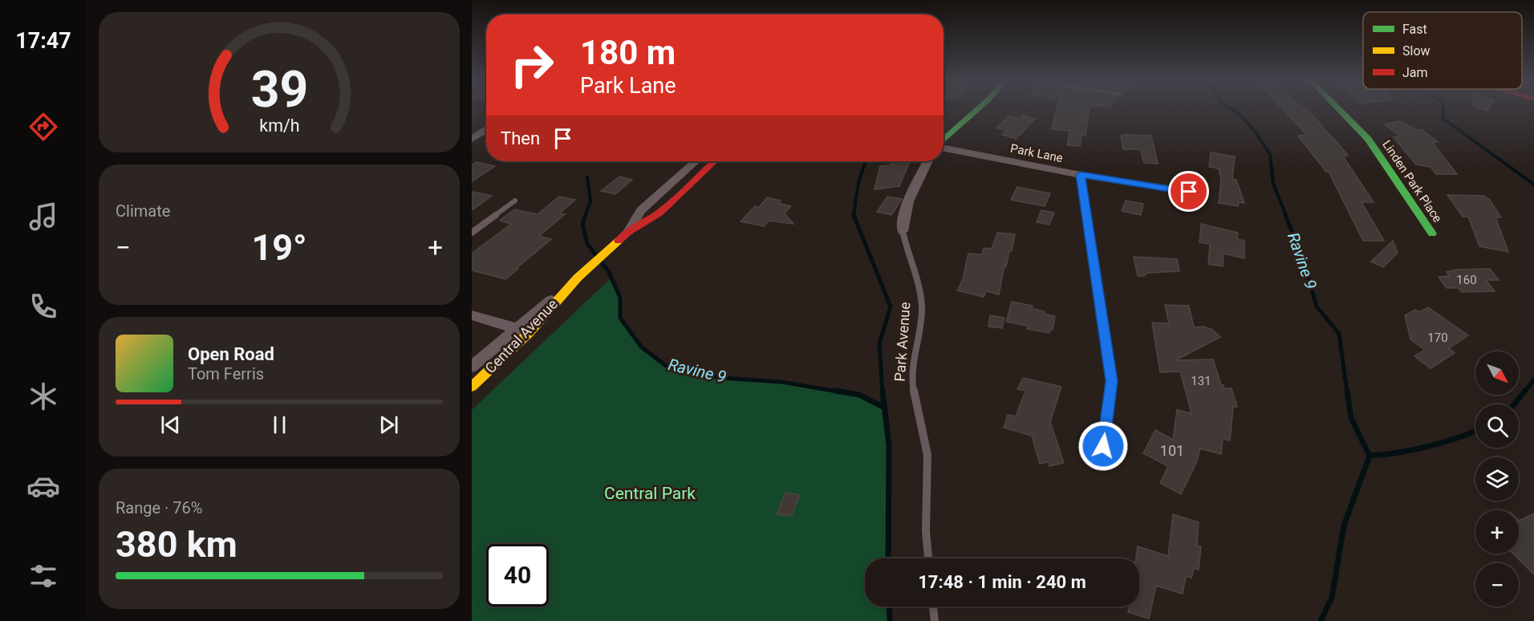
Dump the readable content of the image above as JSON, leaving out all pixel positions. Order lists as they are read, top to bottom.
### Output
{
  "streets": {
    "street": [
      "Park Lane",
      "Linden Park Place",
      "Central Avenue",
      "Park Avenue"
    ]
  },
  "water": ["Ravine 9"],
  "parks": ["Central Park"],
  "house_numbers": [
    "160",
    "170",
    "131",
    "101"
  ],
  "legend": ["Fast", "Slow", "Jam"],
  "north": "bottom right",
  "page": {
    "tabs": "17:47",
    "turn": ["180 m", "Park Lane"],
    "then": "Then",
    "tile": [
      "Climate",
      ["Range · 76%", "380 km"]
    ],
    "heat": ["−", "19°", "+"],
    "song": ["Open Road", "Tom Ferris"],
    "map_buttons": ["+", "−"],
    "limit": "40",
    "trip": "17:48 · 1 min · 240 m",
    "gauge": ["39", "km/h"]
  }
}
